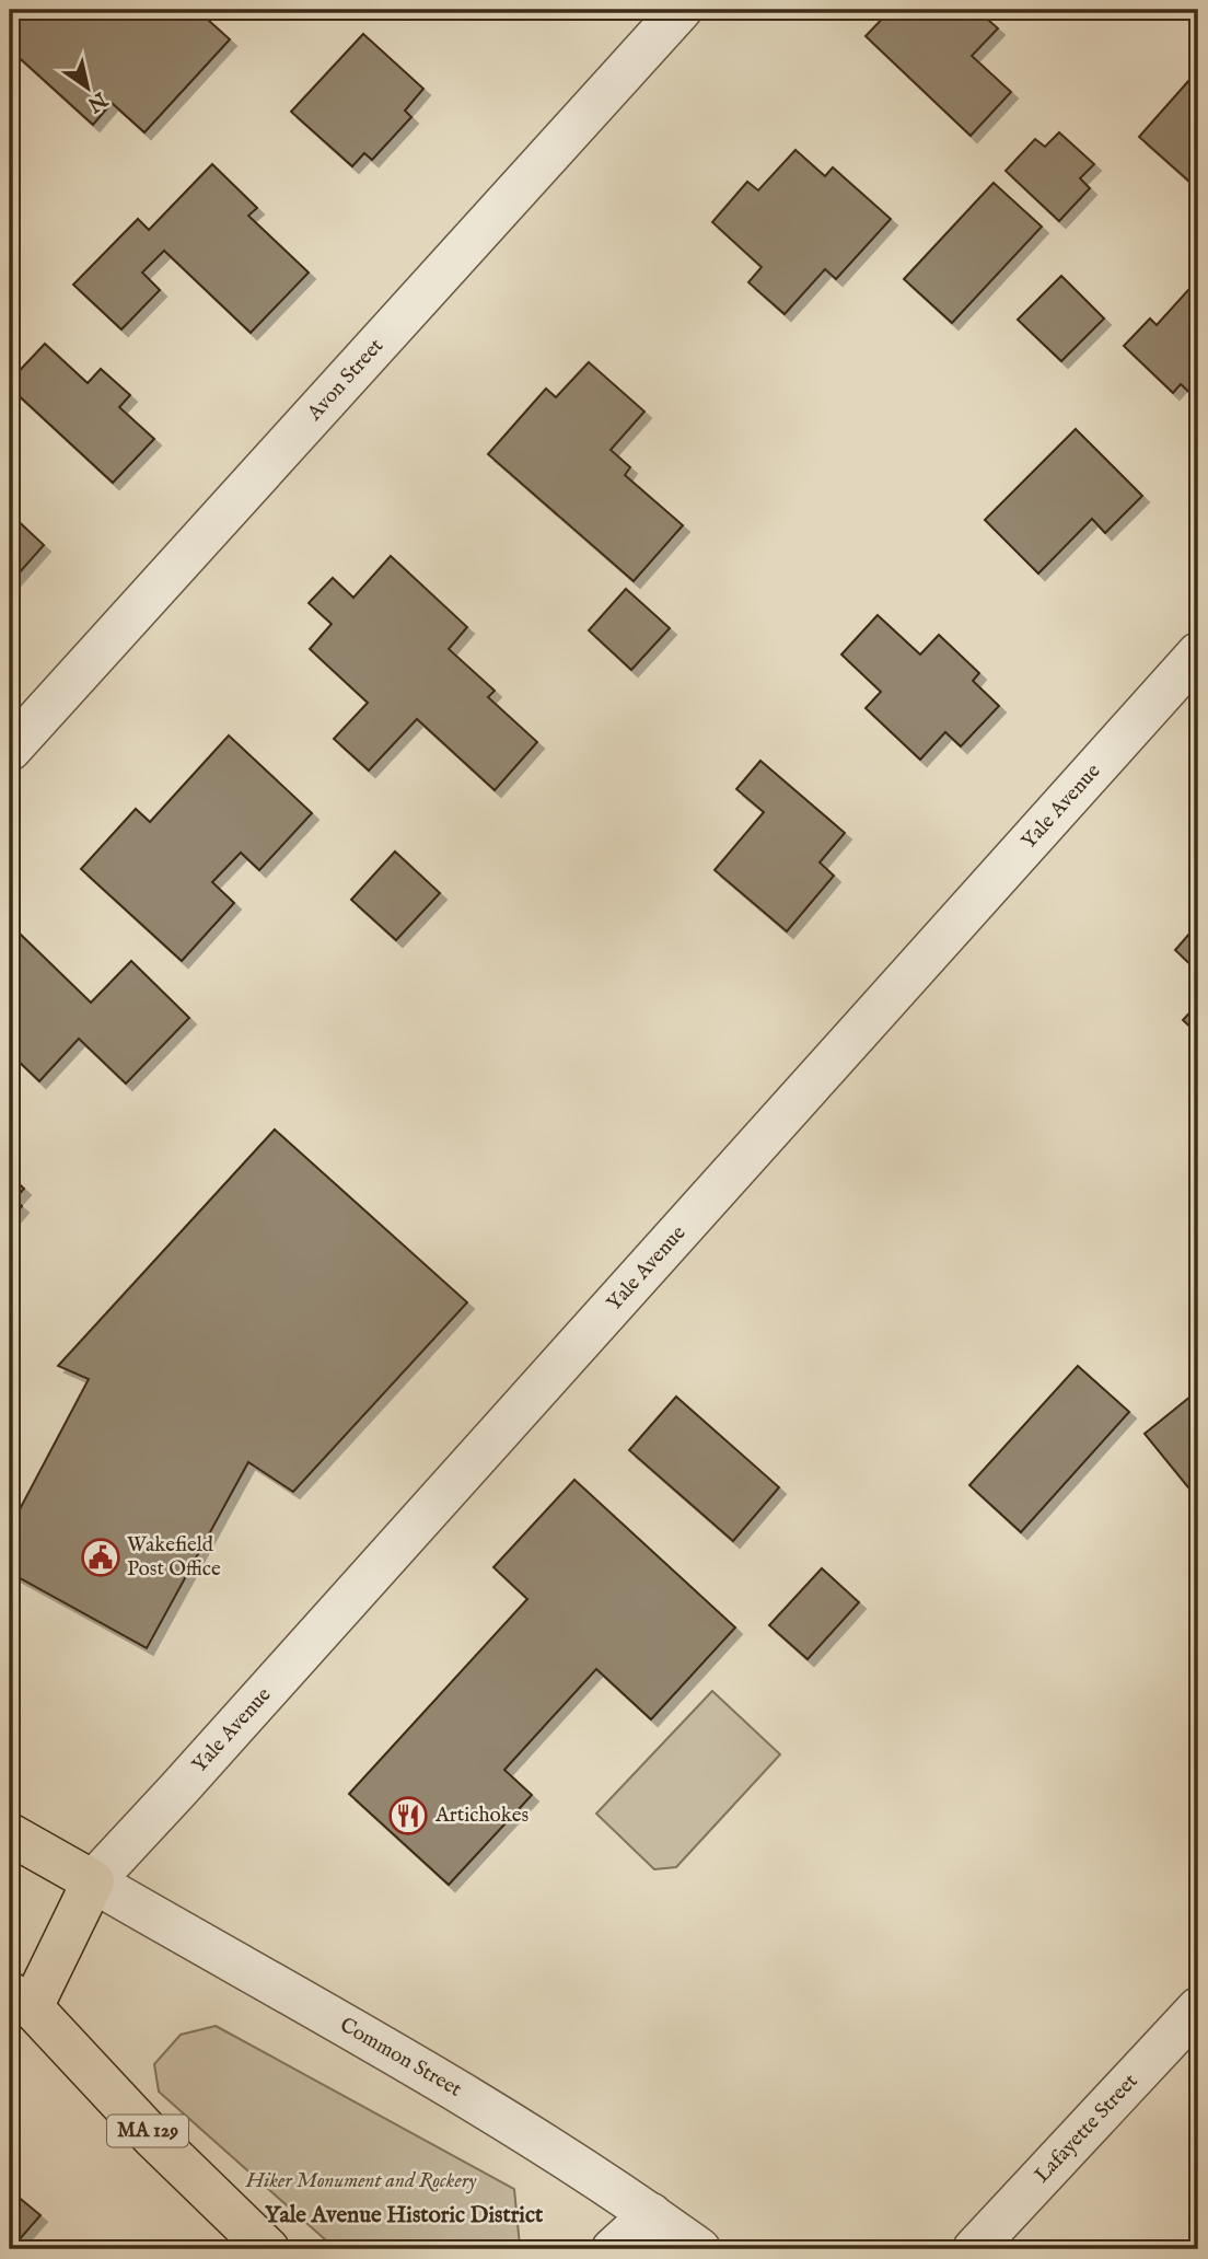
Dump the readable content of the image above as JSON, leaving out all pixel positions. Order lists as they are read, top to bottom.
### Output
{
  "streets": {
    "main road": ["MA 129"],
    "street": [
      "Avon Street",
      "Yale Avenue",
      "Common Street",
      "Lafayette Street"
    ]
  },
  "crossings": [
    ["Yale Avenue", "Common Street"],
    ["Yale Avenue", "MA 129"],
    ["Common Street", "MA 129"]
  ],
  "districts": ["Yale Avenue Historic District"],
  "parks": ["Hiker Monument and Rockery"],
  "places": {
    "public building": ["Wakefield Post Office"],
    "restaurant": ["Artichokes"]
  },
  "north": "bottom right"
}
